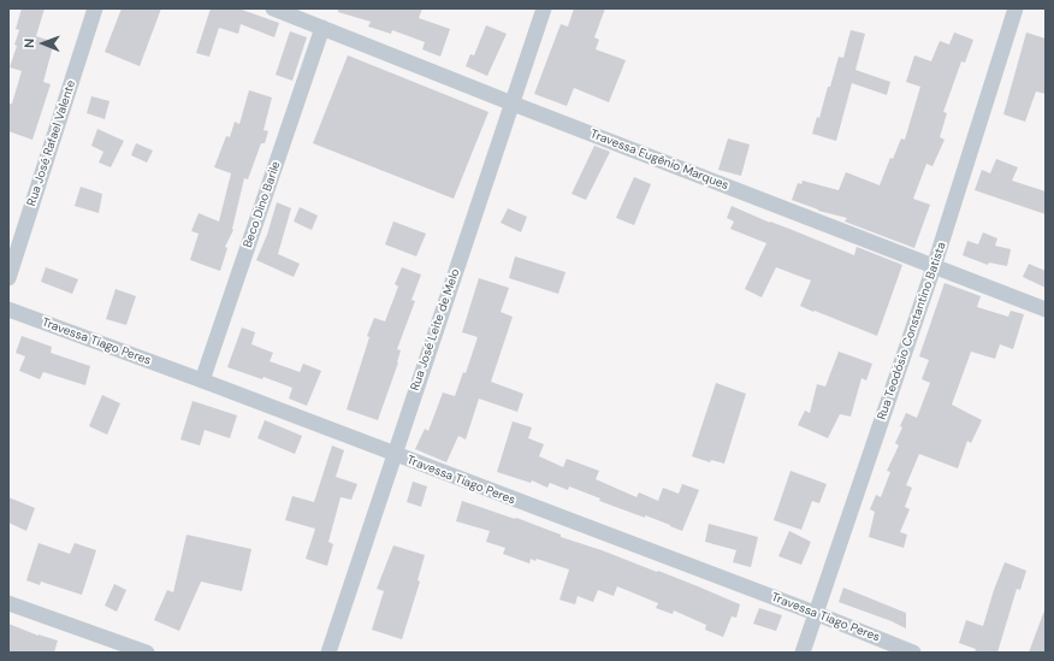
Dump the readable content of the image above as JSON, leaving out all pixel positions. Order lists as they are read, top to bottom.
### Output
{
  "streets": {
    "street": [
      "Rua José Rafael Valente",
      "Travessa Eugênio Marques",
      "Beco Dino Barile",
      "Rua José Leite de Melo",
      "Rua Teodósio Constantino Batista",
      "Travessa Tiago Peres"
    ]
  },
  "crossings": [
    ["Travessa Eugênio Marques", "Beco Dino Barile"],
    ["Travessa Eugênio Marques", "Rua José Leite de Melo"],
    ["Travessa Eugênio Marques", "Rua Teodósio Constantino Batista"],
    ["Beco Dino Barile", "Travessa Tiago Peres"],
    ["Rua José Leite de Melo", "Travessa Tiago Peres"],
    ["Rua Teodósio Constantino Batista", "Travessa Tiago Peres"]
  ],
  "north": "left"
}
